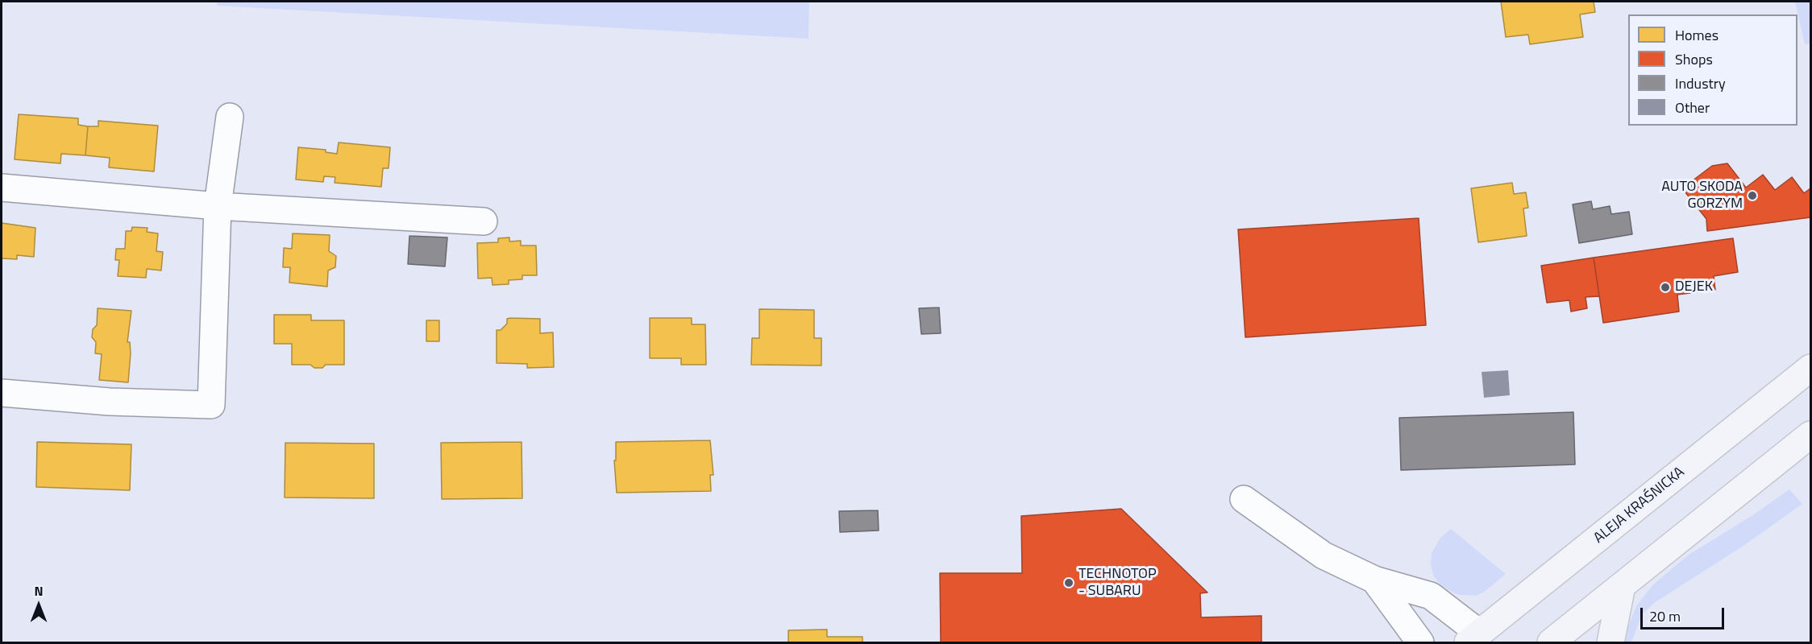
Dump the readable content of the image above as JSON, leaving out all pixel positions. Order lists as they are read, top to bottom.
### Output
{
  "streets": {
    "main road": ["ALEJA KRAŚNICKA"]
  },
  "places": ["AUTO SKODA GORZYM", "DEJEK", "TECHNOTOP - SUBARU"],
  "legend": [
    "Homes",
    "Shops",
    "Industry",
    "Other"
  ],
  "scale_bar": "20 m",
  "north": "top"
}
